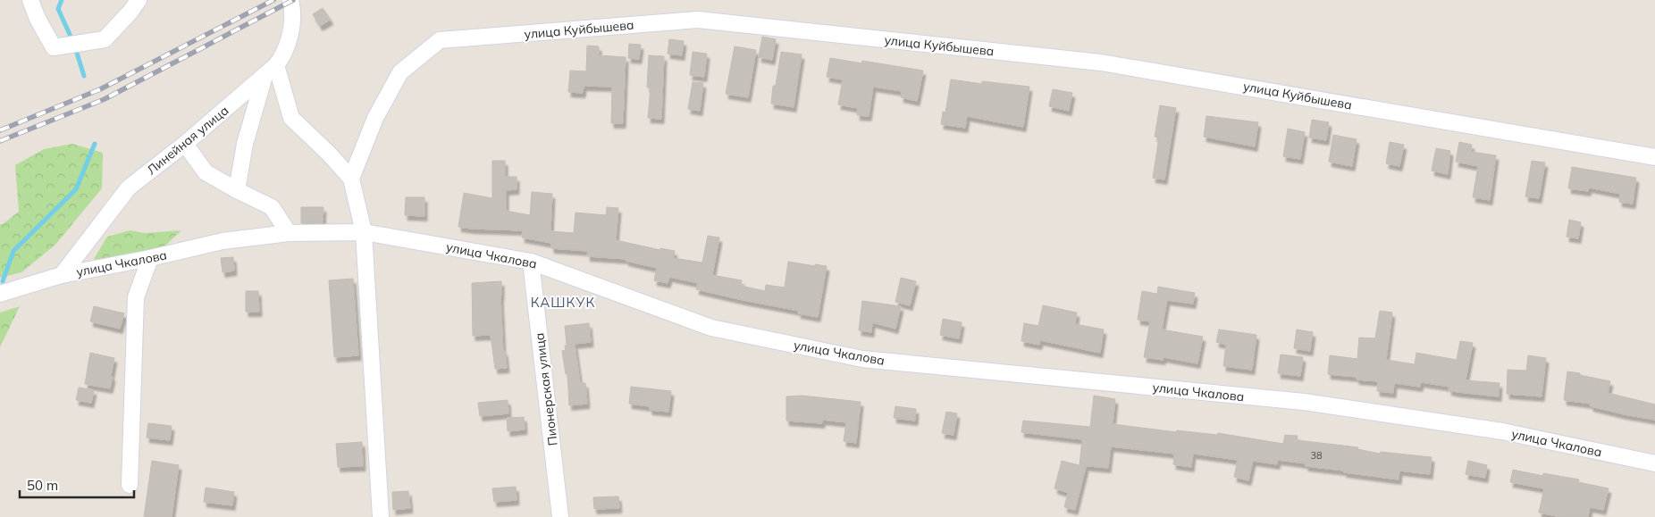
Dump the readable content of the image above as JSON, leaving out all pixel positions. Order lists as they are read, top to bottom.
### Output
{
  "streets": {
    "street": [
      "улица Куйбышева",
      "Линейная улица",
      "улица Чкалова",
      "Пионерская улица"
    ]
  },
  "crossings": [
    ["Линейная улица", "улица Чкалова"],
    ["улица Чкалова", "Пионерская улица"]
  ],
  "districts": ["КАШКУК"],
  "house_numbers": ["38"],
  "scale_bar": "50 m"
}
